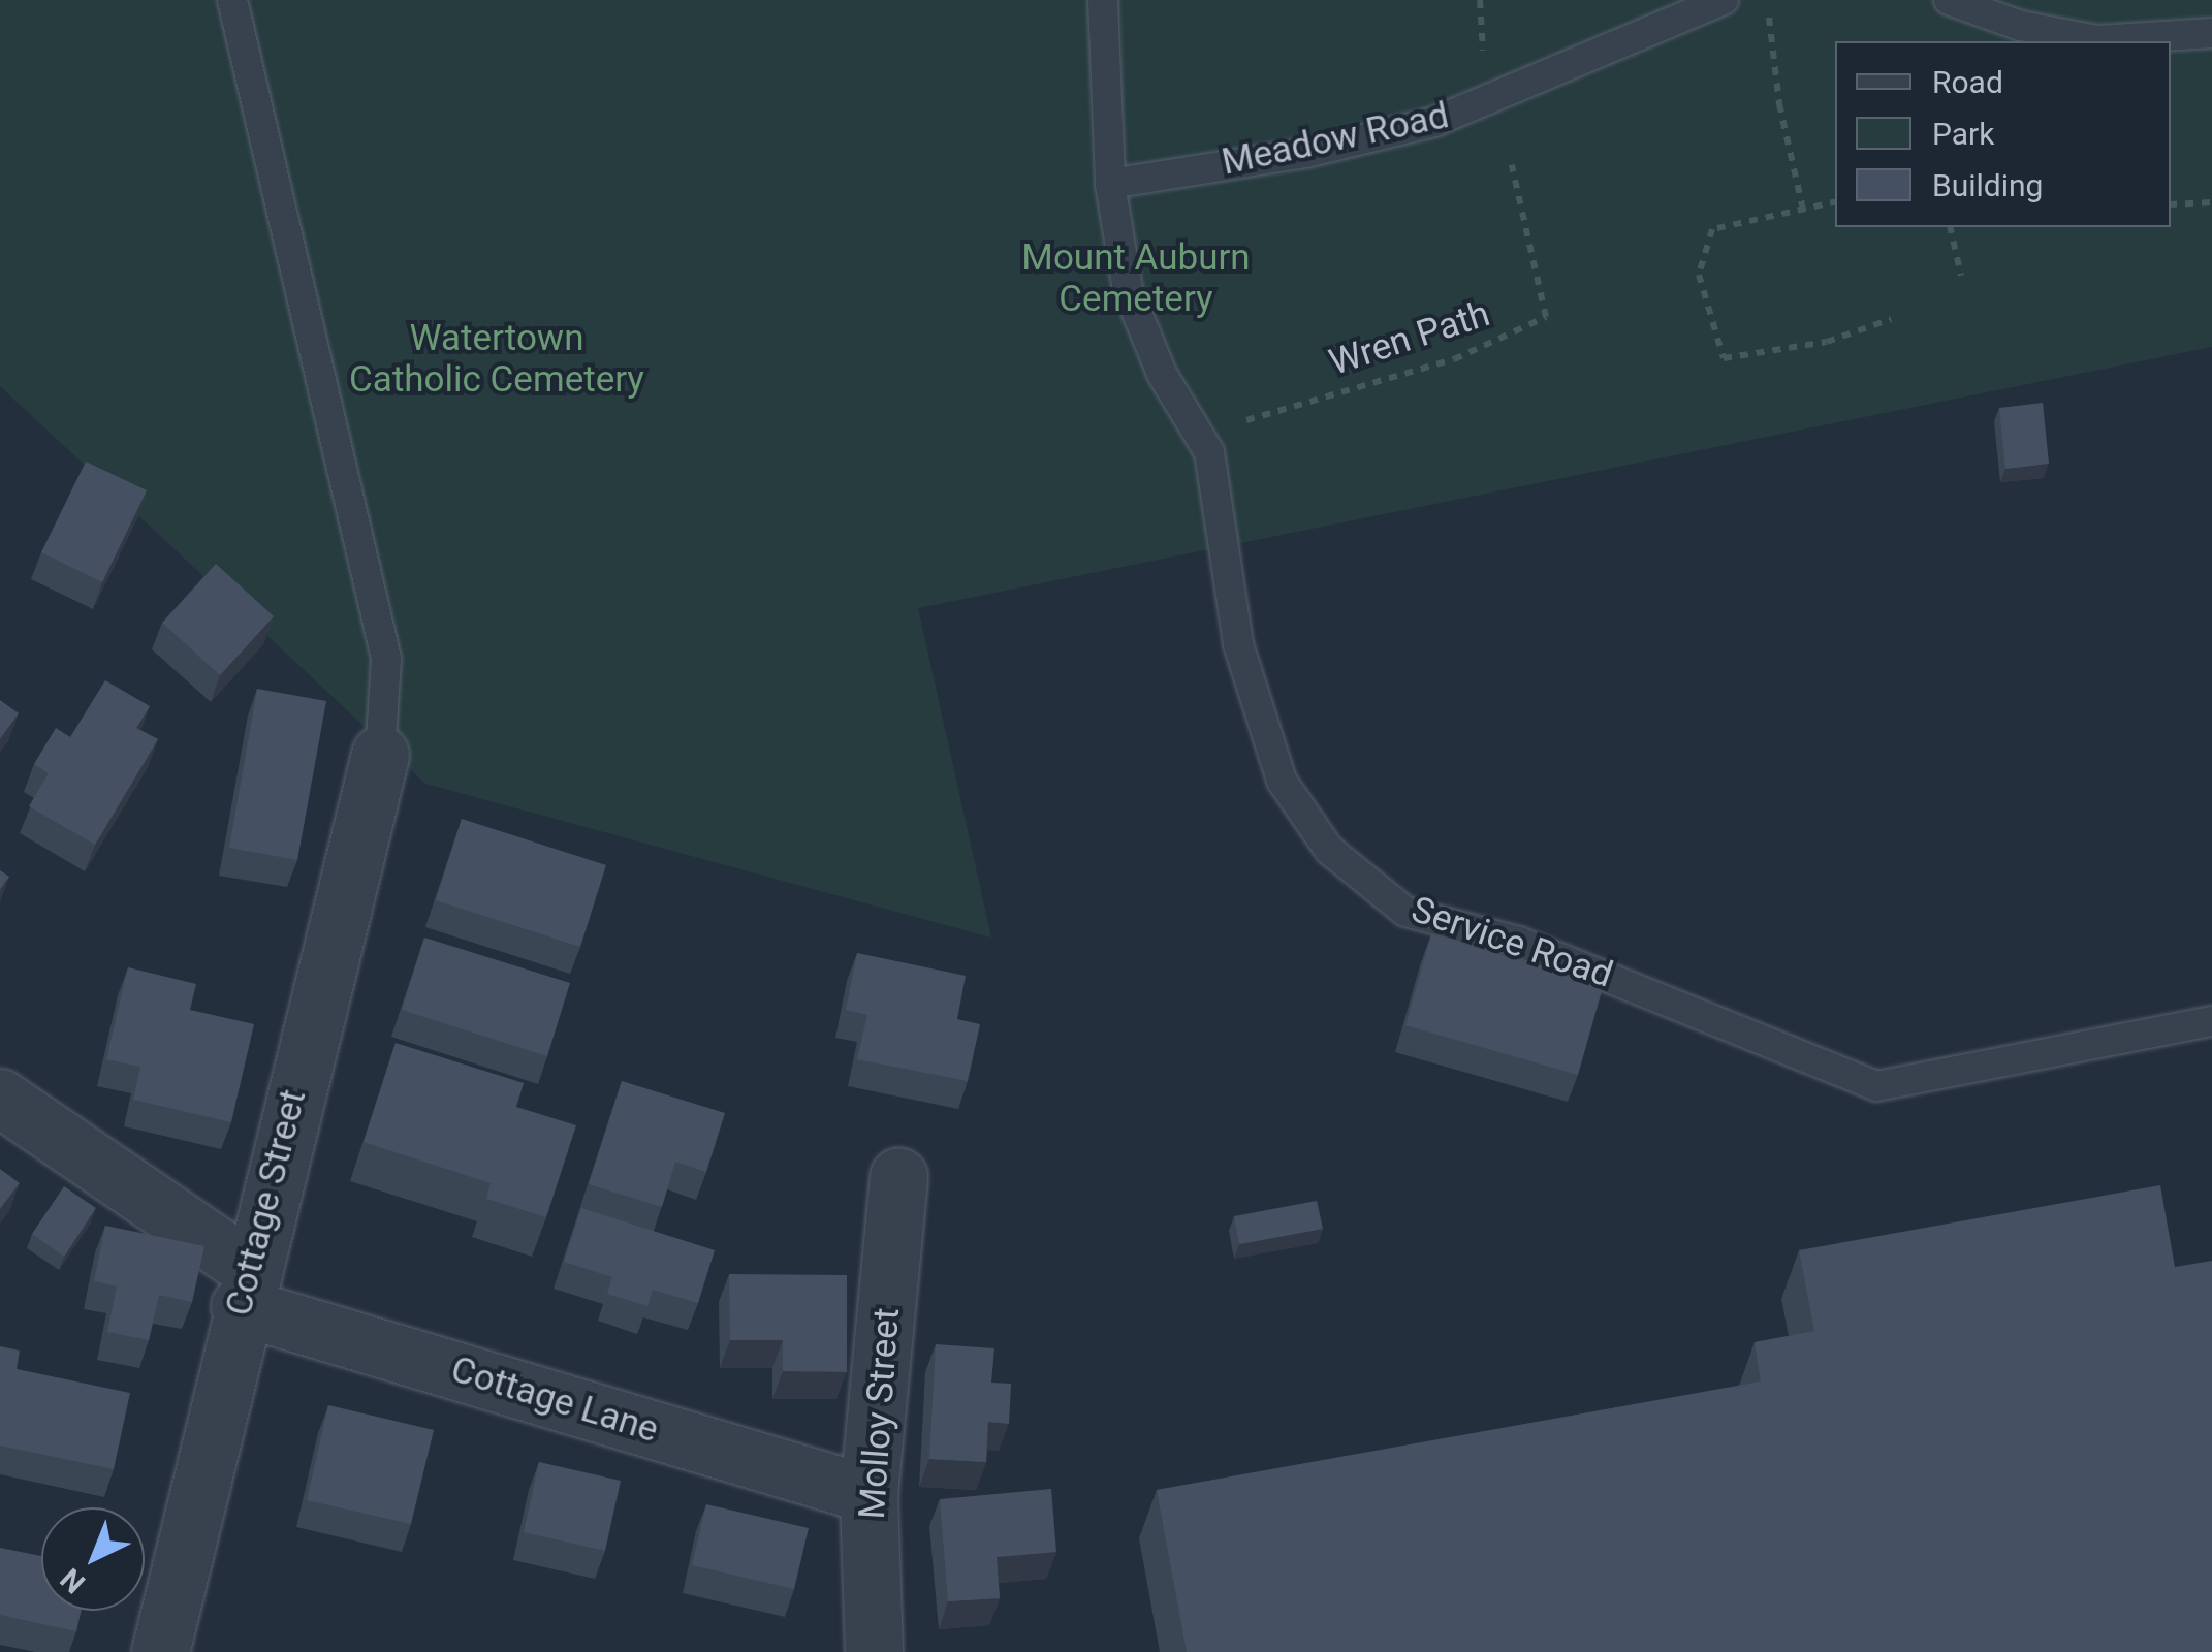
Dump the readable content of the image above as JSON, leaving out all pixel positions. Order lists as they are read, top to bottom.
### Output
{
  "streets": {
    "street": ["Cottage Street", "Cottage Lane", "Molloy Street"],
    "lane": ["Meadow Road", "Service Road"],
    "path": ["Wren Path"]
  },
  "crossings": [
    ["Meadow Road", "Service Road"],
    ["Wren Path", "Service Road"],
    ["Cottage Street", "Cottage Lane"],
    ["Cottage Lane", "Molloy Street"]
  ],
  "parks": ["Mount Auburn Cemetery", "Watertown Catholic Cemetery"],
  "legend": ["Road", "Park", "Building"],
  "north": "bottom left"
}
